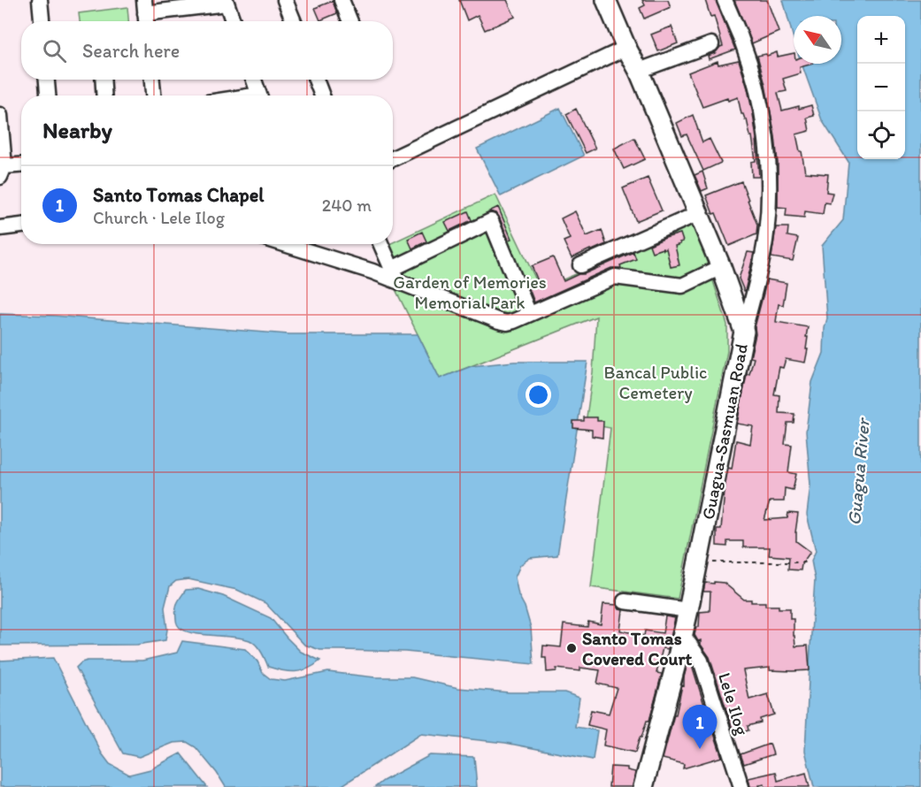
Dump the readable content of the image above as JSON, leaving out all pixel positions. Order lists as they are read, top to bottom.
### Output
{
  "streets": {
    "main road": ["Guagua-Sasmuan Road"],
    "street": ["Lele Ilog"]
  },
  "crossings": [
    ["Guagua-Sasmuan Road", "Lele Ilog"]
  ],
  "water": ["Guagua River"],
  "parks": ["Garden of Memories Memorial Park", "Bancal Public Cemetery"],
  "places": ["Santo Tomas Covered Court"],
  "north": "top left",
  "page": {
    "map_buttons": ["+", "−"],
    "search": "Search here",
    "heading": "Nearby",
    "list": [
      {
        "mark": "1",
        "name": "Santo Tomas Chapel",
        "note": "Church · Lele Ilog",
        "value": "240 m"
      }
    ],
    "pins": "1"
  }
}
